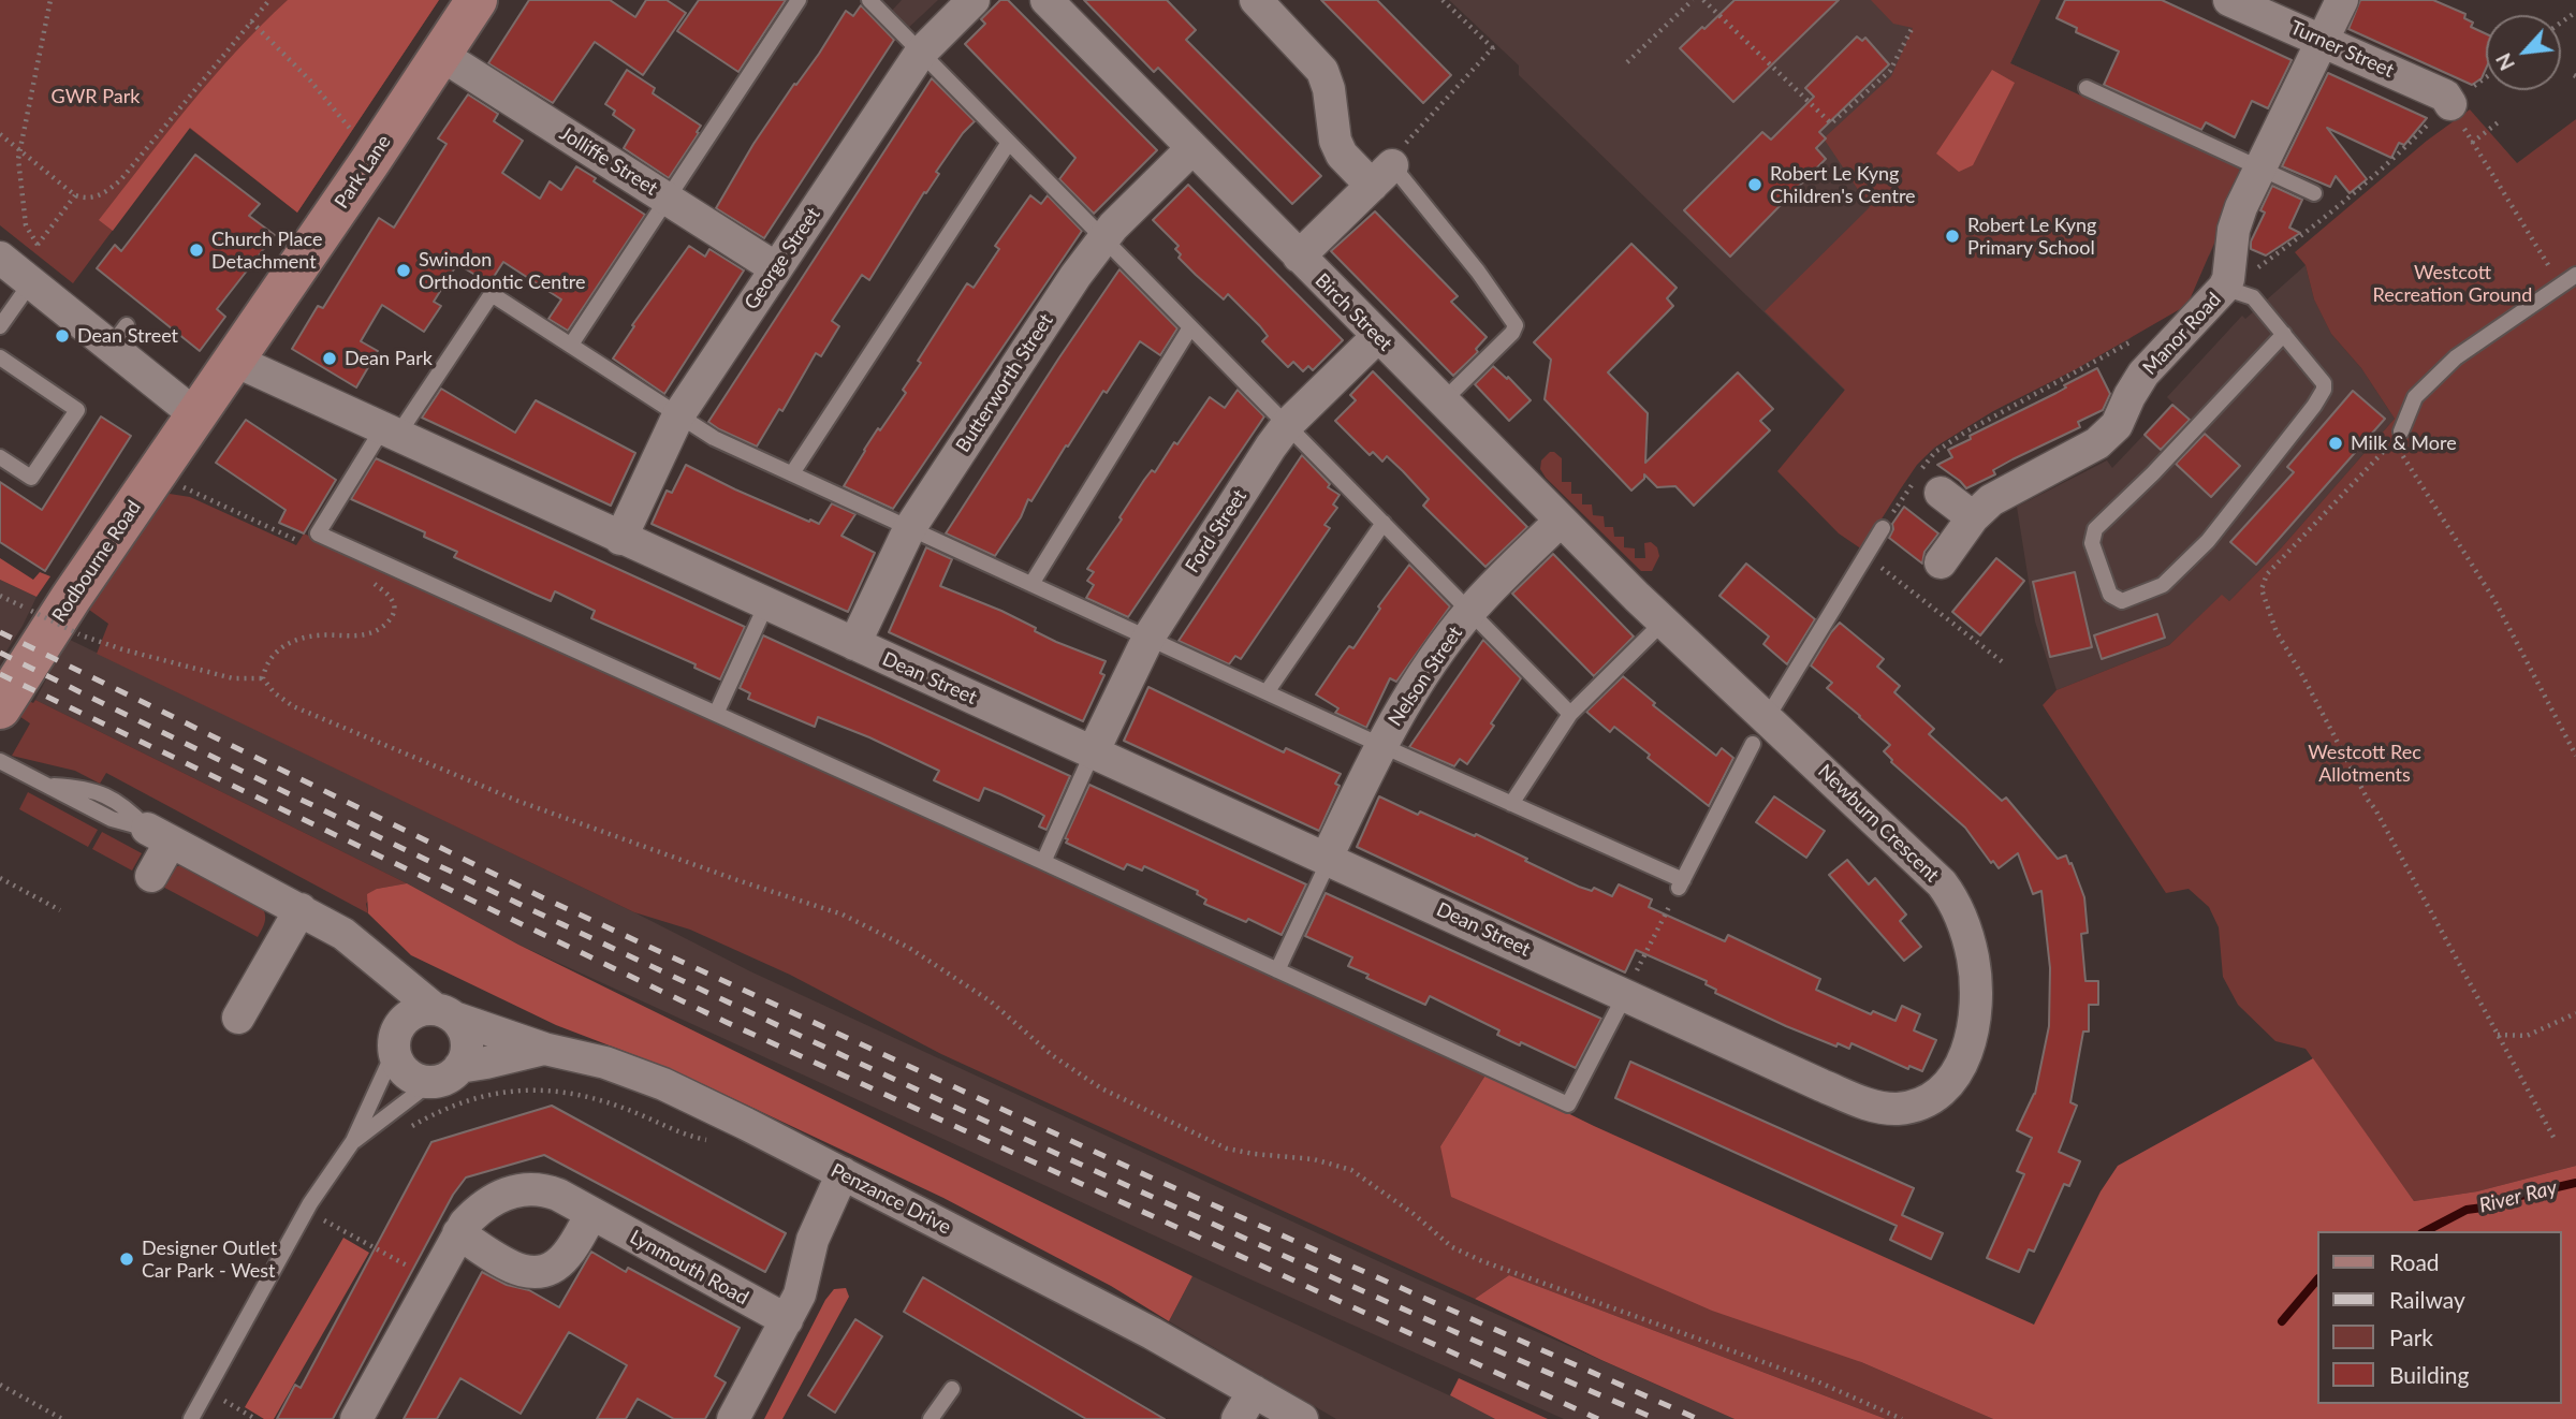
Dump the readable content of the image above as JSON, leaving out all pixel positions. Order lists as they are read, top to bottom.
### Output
{
  "streets": {
    "main road": ["Park Lane", "Rodbourne Road"],
    "street": [
      "Turner Street",
      "Jolliffe Street",
      "George Street",
      "Birch Street",
      "Manor Road",
      "Butterworth Street",
      "Ford Street",
      "Nelson Street",
      "Dean Street",
      "Newburn Crescent",
      "Penzance Drive",
      "Lynmouth Road"
    ]
  },
  "crossings": [
    ["Turner Street", "Manor Road"],
    ["Jolliffe Street", "Park Lane"],
    ["Jolliffe Street", "George Street"],
    ["Park Lane", "Rodbourne Road"],
    ["Park Lane", "Dean Street"],
    ["George Street", "Dean Street"],
    ["Birch Street", "Butterworth Street"],
    ["Birch Street", "Ford Street"],
    ["Birch Street", "Nelson Street"],
    ["Birch Street", "Newburn Crescent"],
    ["Butterworth Street", "Dean Street"],
    ["Ford Street", "Dean Street"],
    ["Nelson Street", "Dean Street"],
    ["Dean Street", "Newburn Crescent"]
  ],
  "water": ["River Ray"],
  "parks": ["GWR Park", "Westcott Recreation Ground", "Westcott Rec Allotments"],
  "places": [
    "Robert Le Kyng Children's Centre",
    "Robert Le Kyng Primary School",
    "Church Place Detachment",
    "Swindon Orthodontic Centre",
    "Dean Street",
    "Dean Park",
    "Milk & More",
    "Designer Outlet Car Park - West"
  ],
  "legend": [
    "Road",
    "Railway",
    "Park",
    "Building"
  ],
  "north": "bottom left"
}
